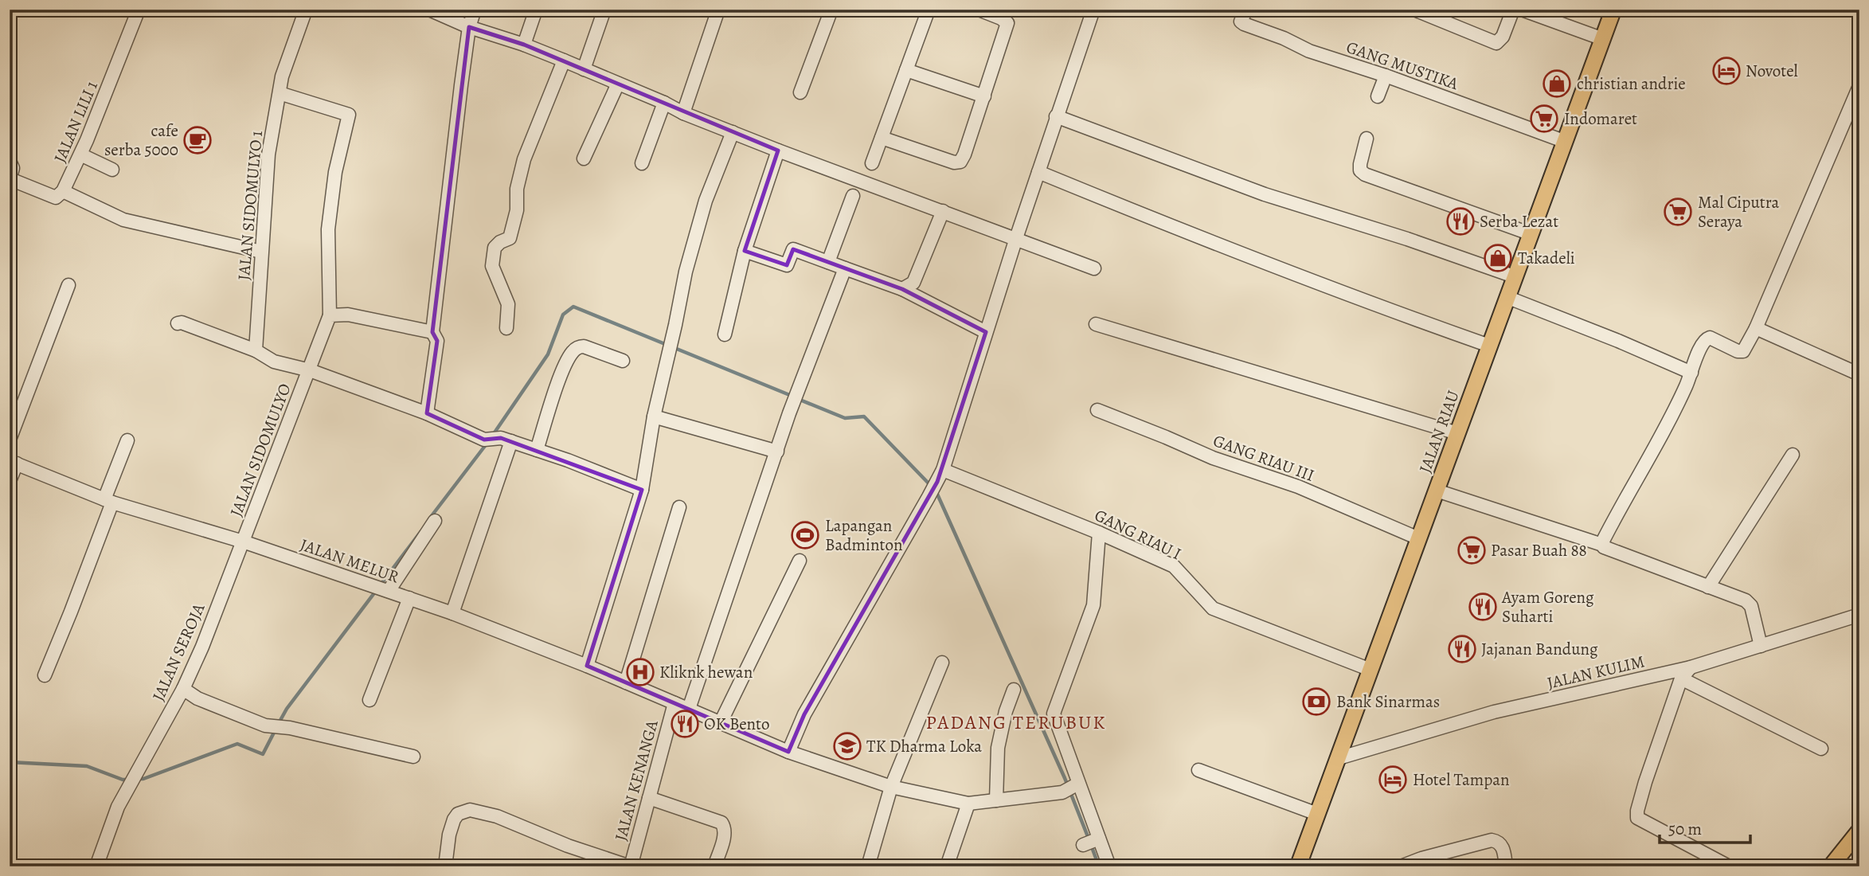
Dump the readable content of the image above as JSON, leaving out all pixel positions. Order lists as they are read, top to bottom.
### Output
{
  "streets": {
    "main road": ["JALAN RIAU"],
    "street": [
      "GANG MUSTIKA",
      "JALAN LILI 1",
      "JALAN SIDOMULYO 1",
      "JALAN SIDOMULYO",
      "GANG RIAU III",
      "GANG RIAU I",
      "JALAN MELUR",
      "JALAN SEROJA",
      "JALAN KULIM",
      "JALAN KENANGA"
    ]
  },
  "crossings": [
    ["GANG MUSTIKA", "JALAN RIAU"],
    ["JALAN RIAU", "GANG RIAU III"],
    ["JALAN RIAU", "GANG RIAU I"],
    ["JALAN RIAU", "JALAN KULIM"],
    ["JALAN SIDOMULYO", "JALAN MELUR"],
    ["JALAN SIDOMULYO", "JALAN SEROJA"],
    ["JALAN MELUR", "JALAN SEROJA"],
    ["JALAN MELUR", "JALAN KENANGA"]
  ],
  "districts": ["PADANG TERUBUK"],
  "places": {
    "hotel": ["Novotel", "Hotel Tampan"],
    "shop": ["christian andrie", "Takadeli"],
    "supermarket": ["Indomaret", "Mal Ciputra Seraya", "Pasar Buah 88"],
    "cafe": ["cafe serba 5000"],
    "restaurant": [
      "Serba Lezat",
      "Ayam Goreng Suharti",
      "Jajanan Bandung",
      "OK Bento"
    ],
    "sports": ["Lapangan Badminton"],
    "hospital": ["Kliknk hewan"],
    "bank": ["Bank Sinarmas"],
    "school or university": ["TK Dharma Loka"]
  },
  "scale_bar": "50 m"
}
